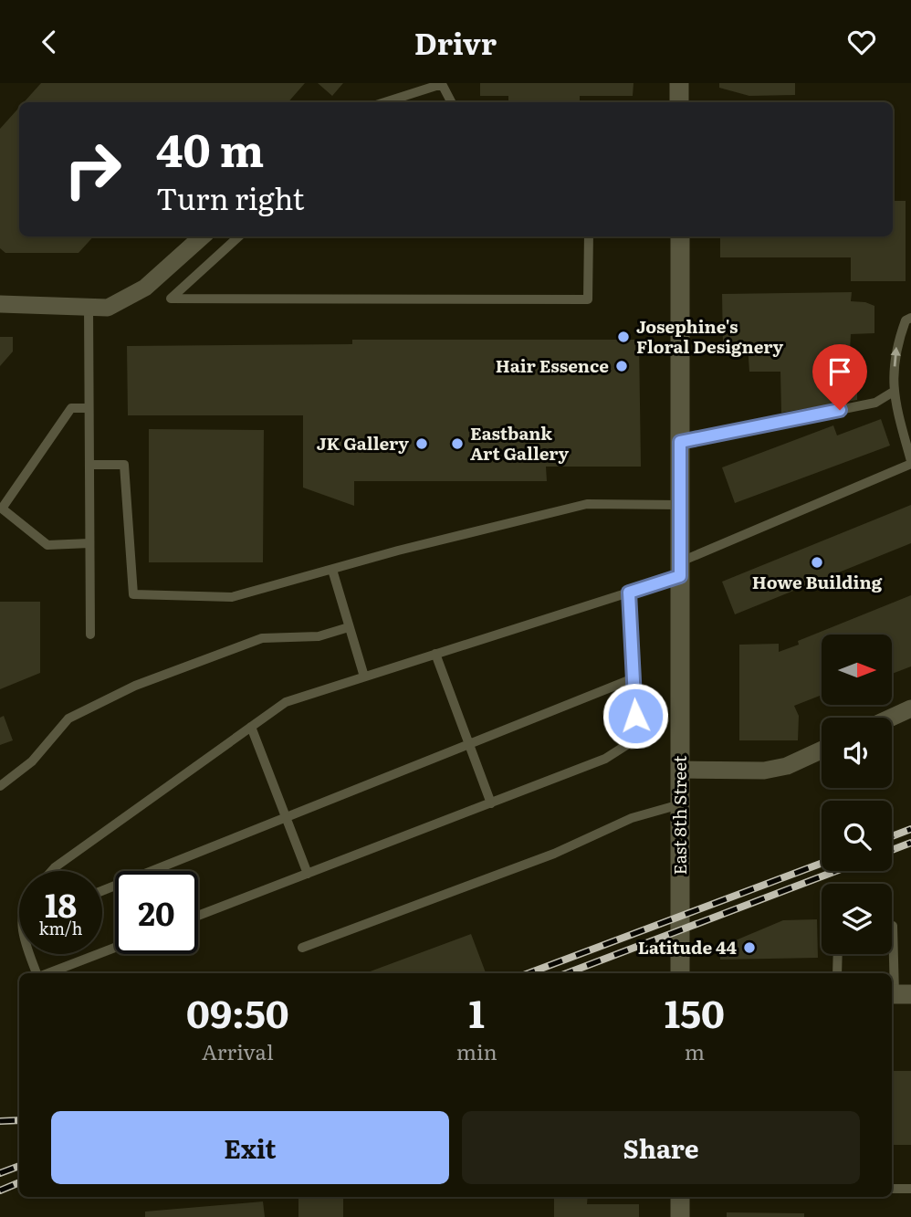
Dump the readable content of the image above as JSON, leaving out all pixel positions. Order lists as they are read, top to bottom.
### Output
{
  "streets": {
    "main road": ["East 8th Street"]
  },
  "places": [
    "Josephine's Floral Designery",
    "Hair Essence",
    "JK Gallery",
    "Eastbank Art Gallery",
    "Howe Building",
    "Latitude 44"
  ],
  "north": "right",
  "page": {
    "header": "Drivr",
    "turn": ["40 m", "Turn right"],
    "speed": "18 km/h",
    "limit": "20",
    "eta": [
      "09:50",
      "Arrival",
      "1",
      "min",
      "150",
      "m"
    ],
    "buttons": ["Exit", "Share"]
  }
}
